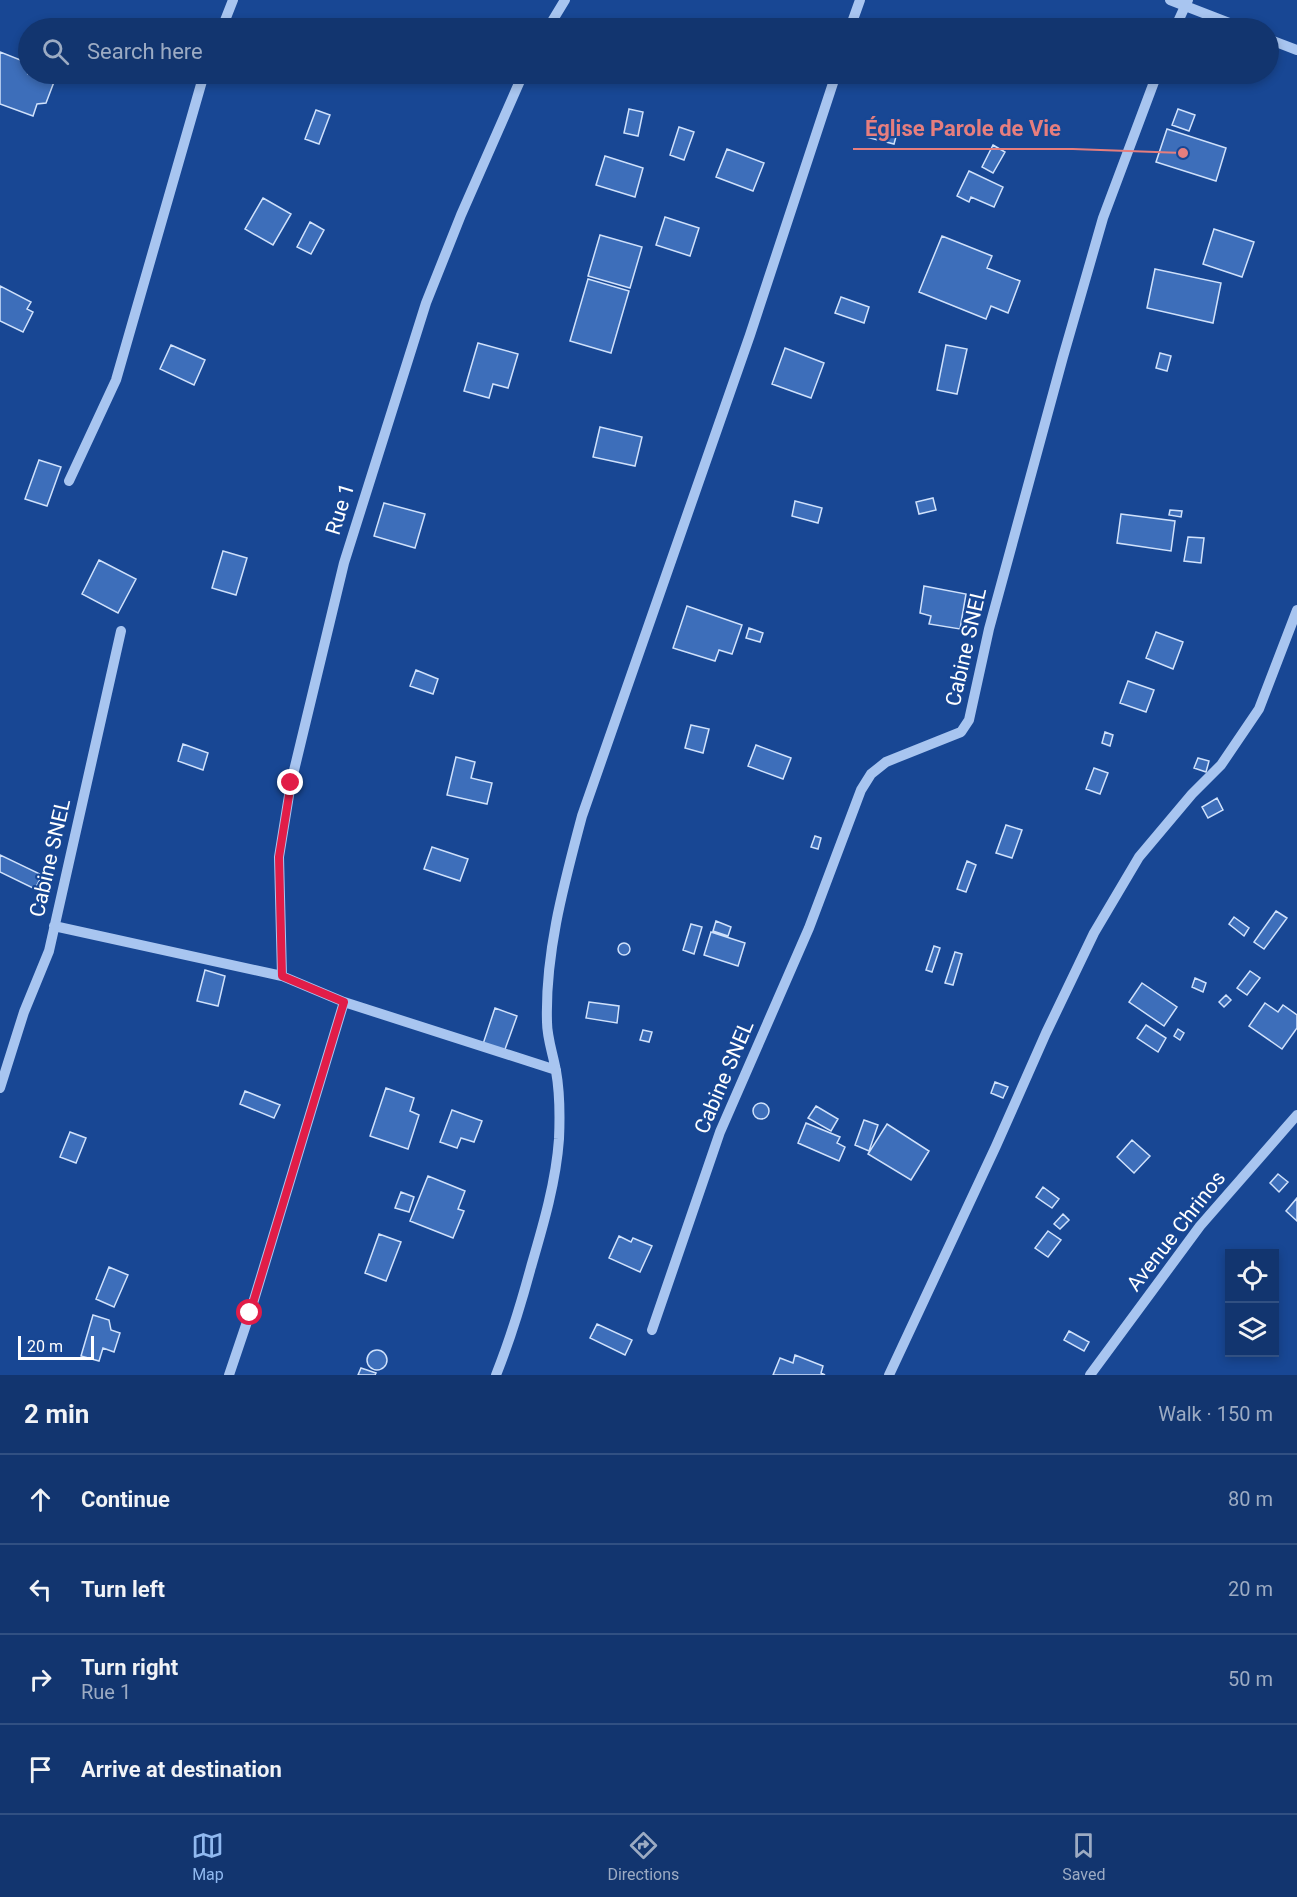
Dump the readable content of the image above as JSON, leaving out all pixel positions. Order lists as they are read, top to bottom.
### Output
{
  "streets": {
    "street": ["Rue 1", "Cabine SNEL", "Avenue Chrinos"]
  },
  "places": ["Église Parole de Vie"],
  "scale_bar": "20 m",
  "page": {
    "search": "Search here",
    "scale": "20 m",
    "heading": ["2 min", "Walk · 150 m"],
    "list": [
      ["Continue", "80 m"],
      ["Turn left", "20 m"],
      ["Turn right", "Rue 1", "50 m"],
      "Arrive at destination"
    ],
    "nav": ["Map", "Directions", "Saved"]
  }
}
